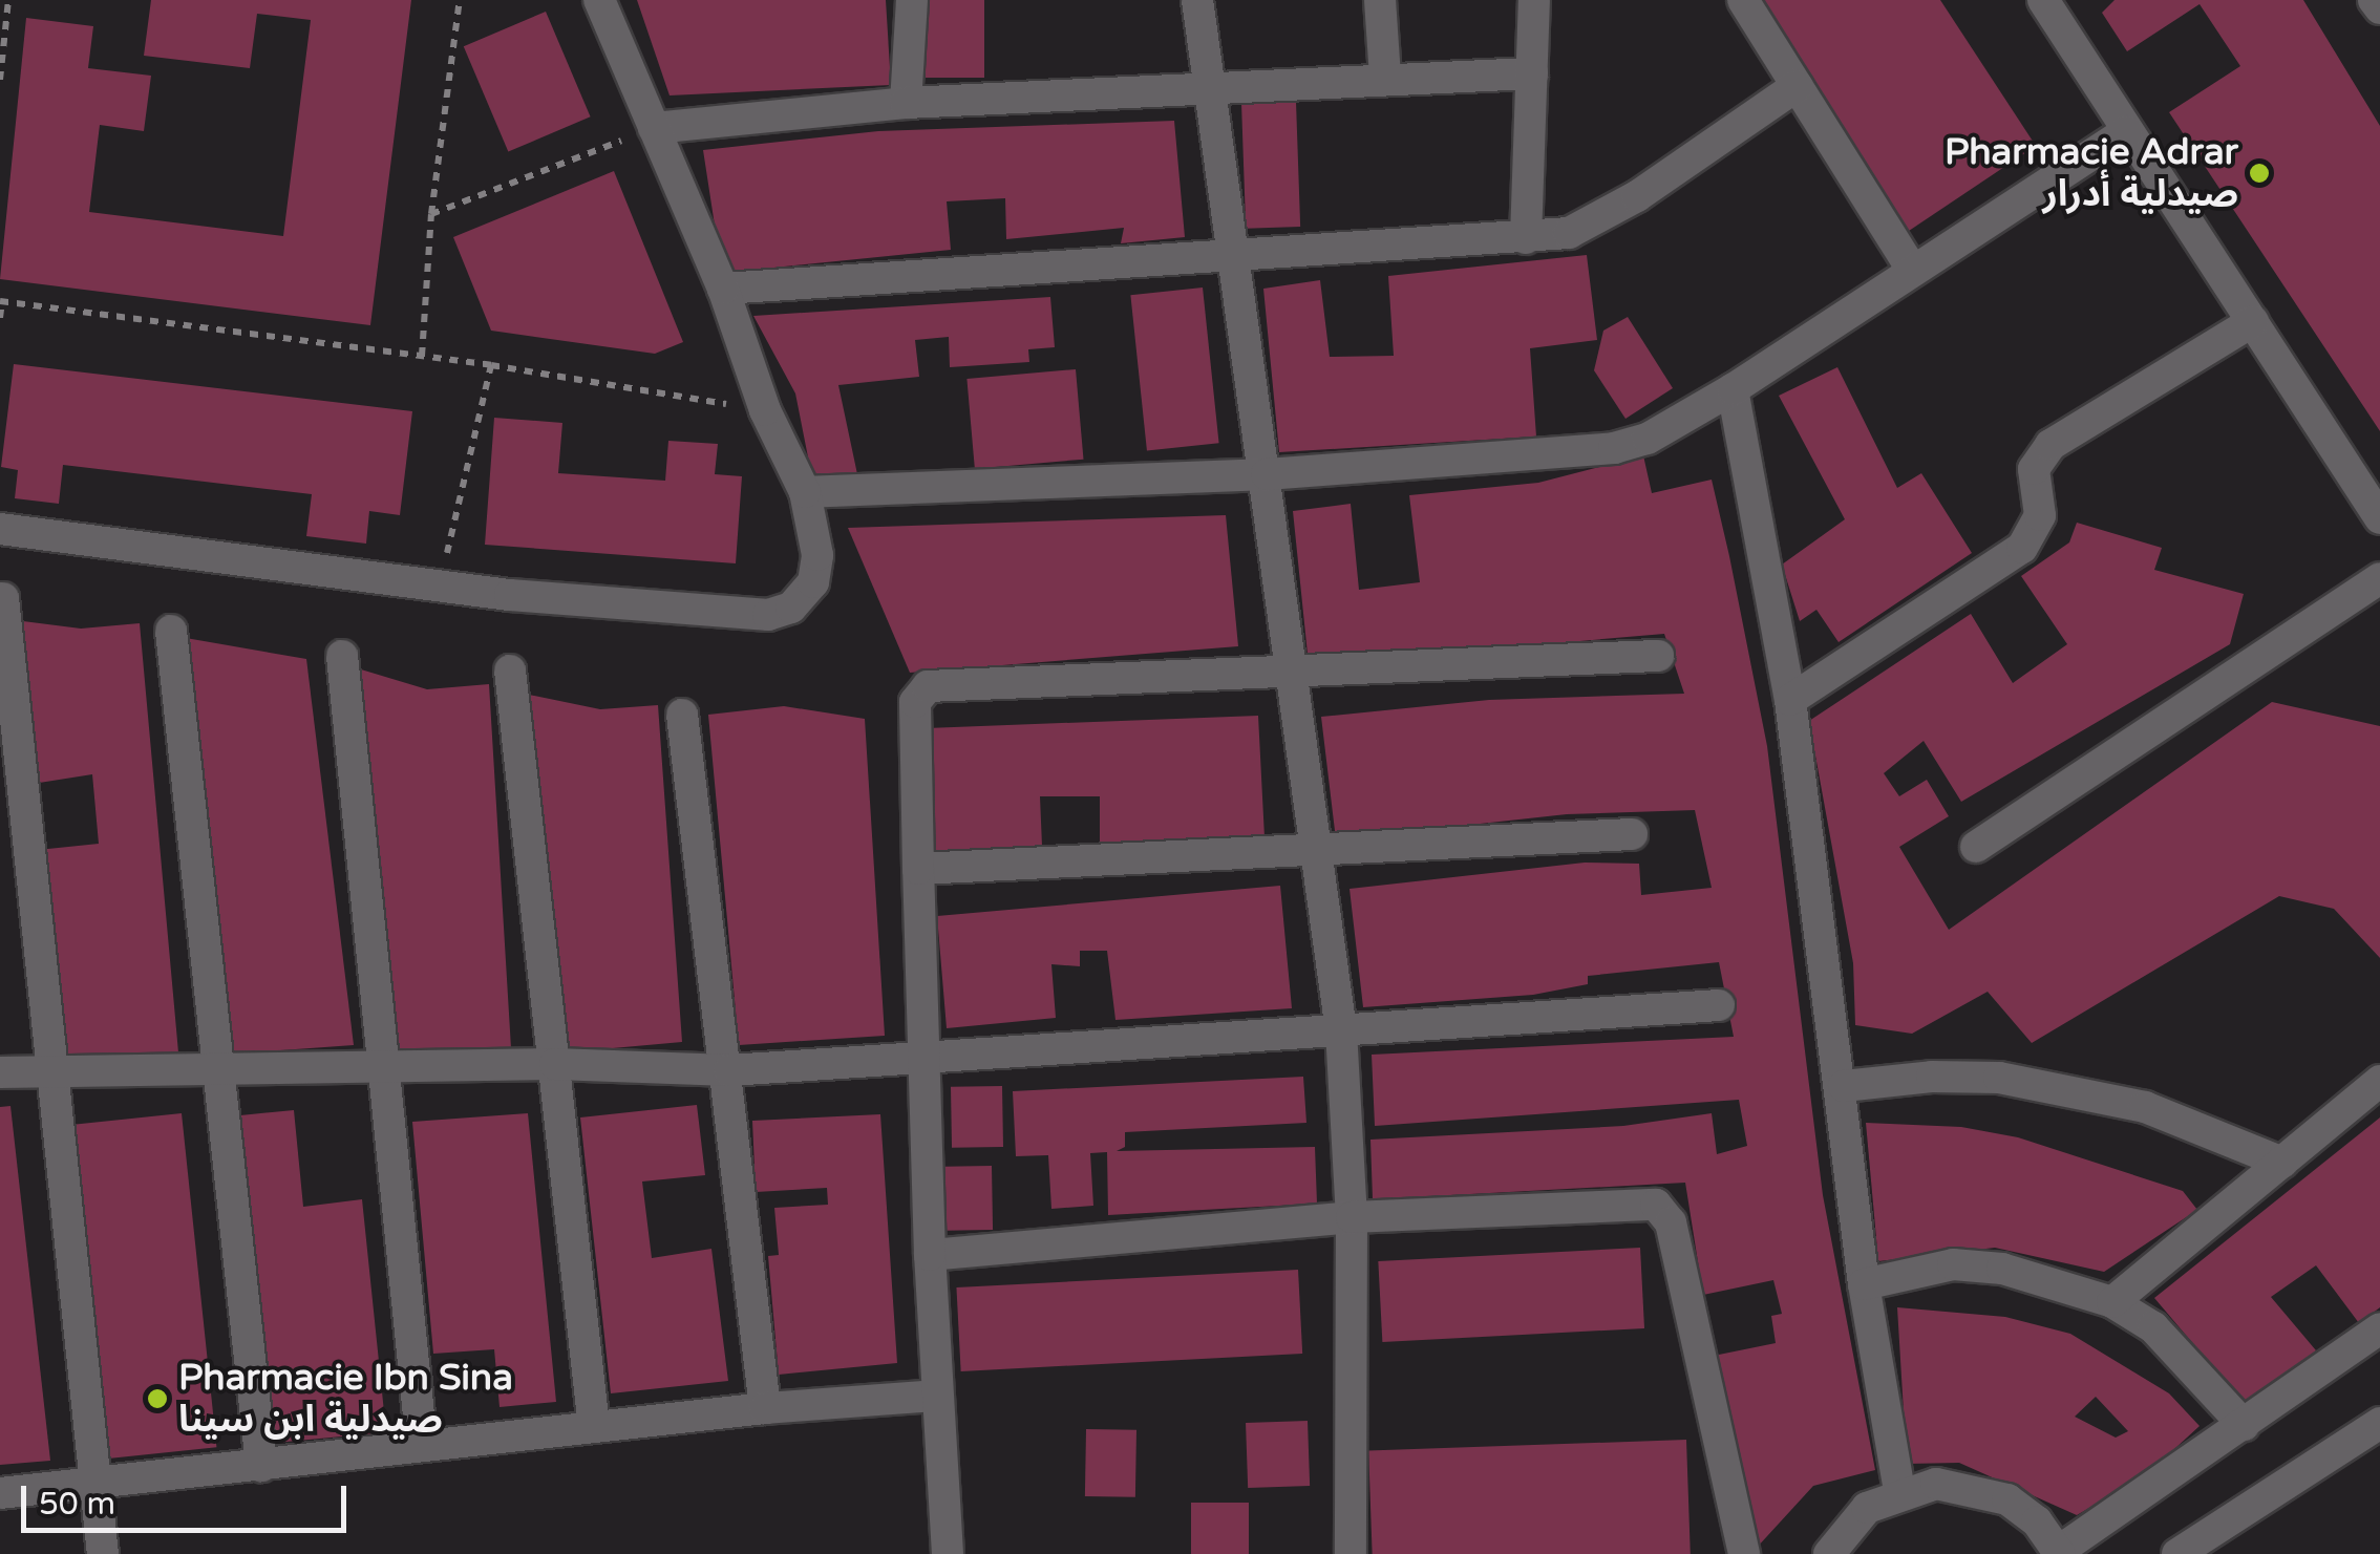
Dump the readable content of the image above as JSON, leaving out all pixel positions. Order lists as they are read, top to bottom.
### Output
{
  "places": ["Pharmacie Adrar صيدلية أدرار", "Pharmacie Ibn Sina صيدلية ابن سينا"],
  "scale_bar": "50 m"
}
